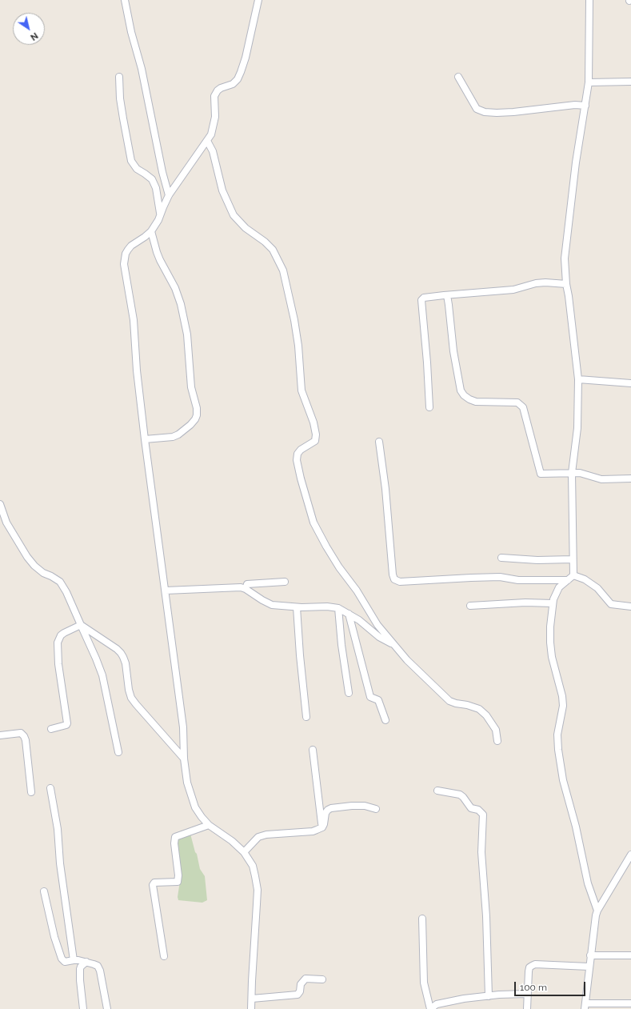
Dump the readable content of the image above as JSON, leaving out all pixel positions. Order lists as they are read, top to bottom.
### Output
{
  "scale_bar": "100 m",
  "north": "bottom right"
}
